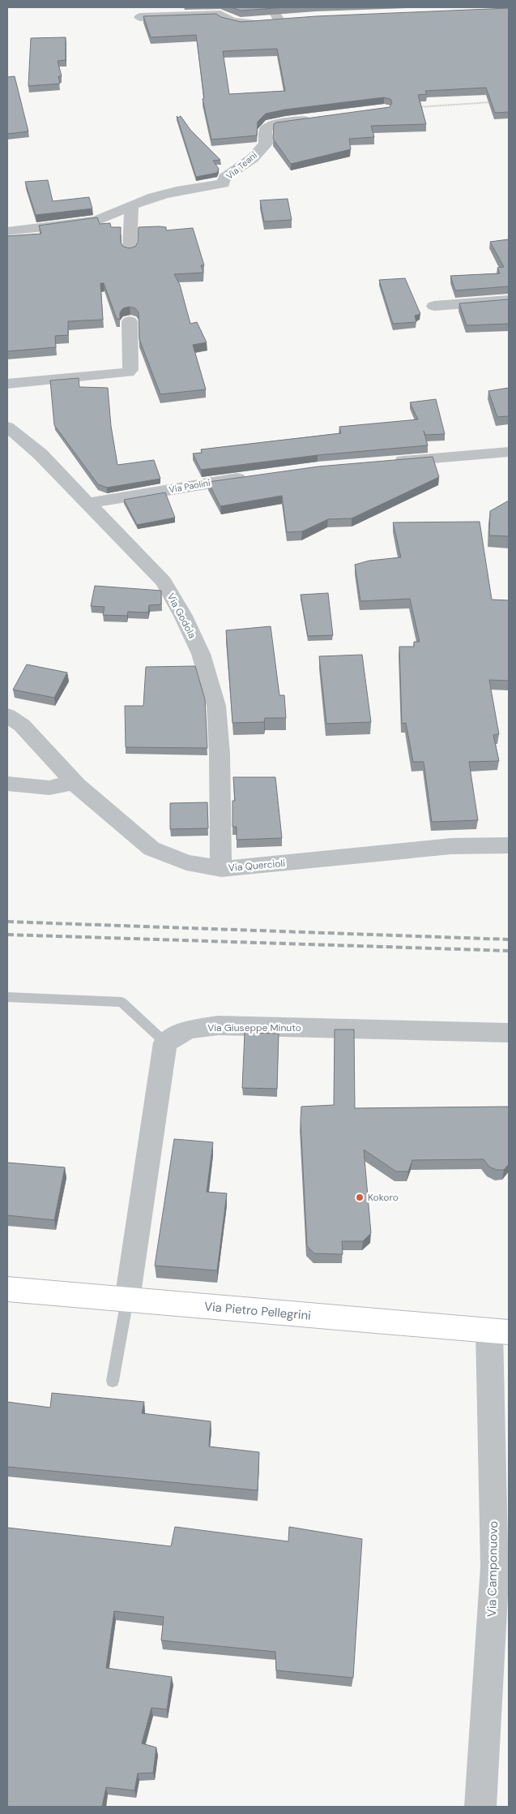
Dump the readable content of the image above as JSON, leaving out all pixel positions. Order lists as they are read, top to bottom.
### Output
{
  "streets": {
    "main road": ["Via Pietro Pellegrini"],
    "street": [
      "Via Teani",
      "Via Paolini",
      "Via Godola",
      "Via Quercioli",
      "Via Giuseppe Minuto",
      "Via Camponuovo"
    ]
  },
  "crossings": [
    ["Via Paolini", "Via Godola"],
    ["Via Godola", "Via Quercioli"],
    ["Via Pietro Pellegrini", "Via Camponuovo"]
  ],
  "places": ["Kokoro"]
}
